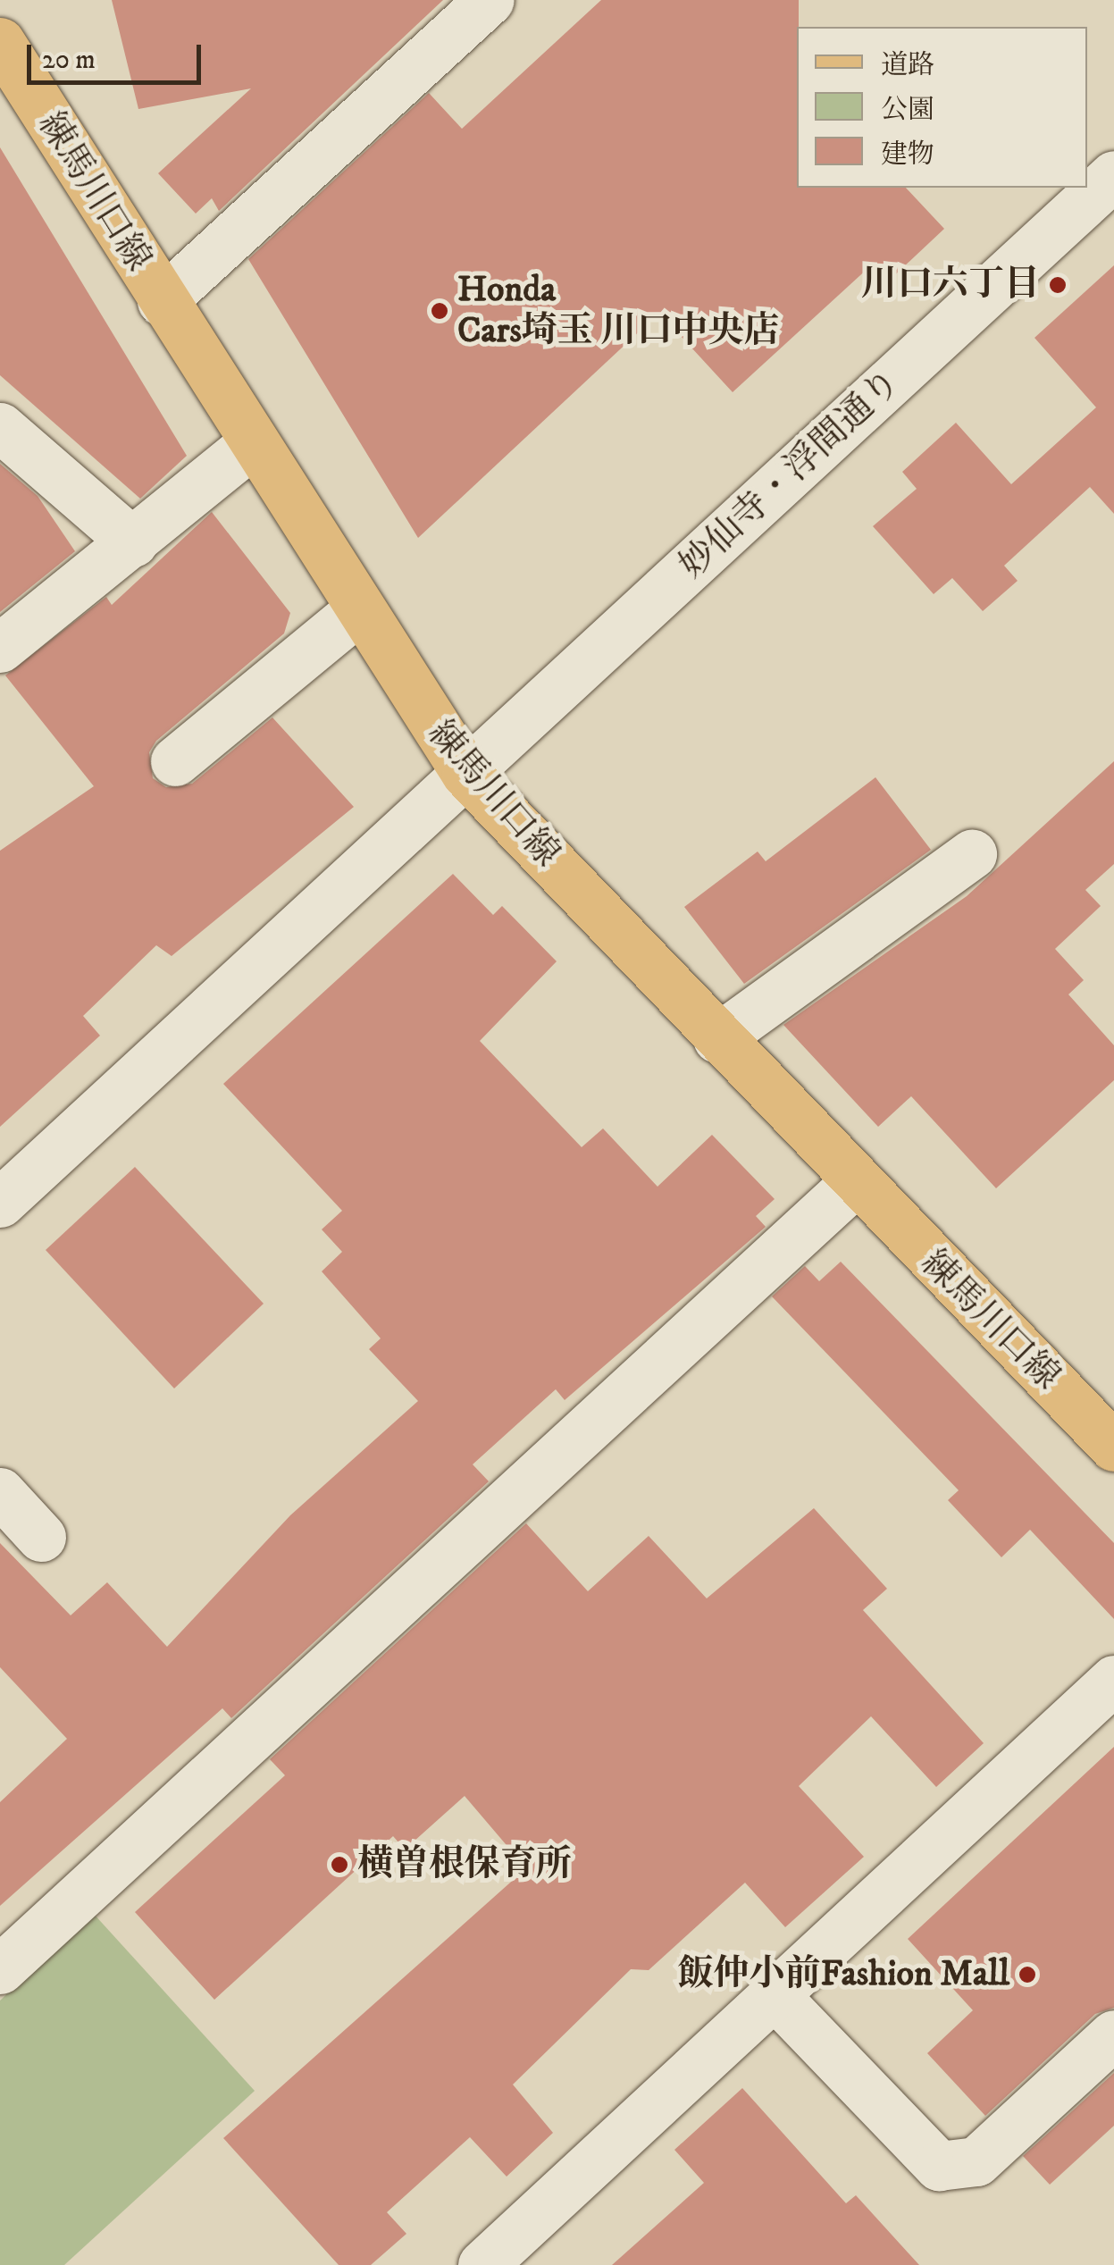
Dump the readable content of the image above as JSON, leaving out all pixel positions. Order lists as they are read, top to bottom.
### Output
{
  "streets": {
    "main road": ["練馬川口線"],
    "street": ["妙仙寺・浮間通り"]
  },
  "crossings": [
    ["練馬川口線", "妙仙寺・浮間通り"]
  ],
  "places": [
    "川口六丁目",
    "Honda Cars埼玉 川口中央店",
    "横曽根保育所",
    "飯仲小前Fashion Mall"
  ],
  "legend": ["道路", "公園", "建物"],
  "scale_bar": "20 m"
}
